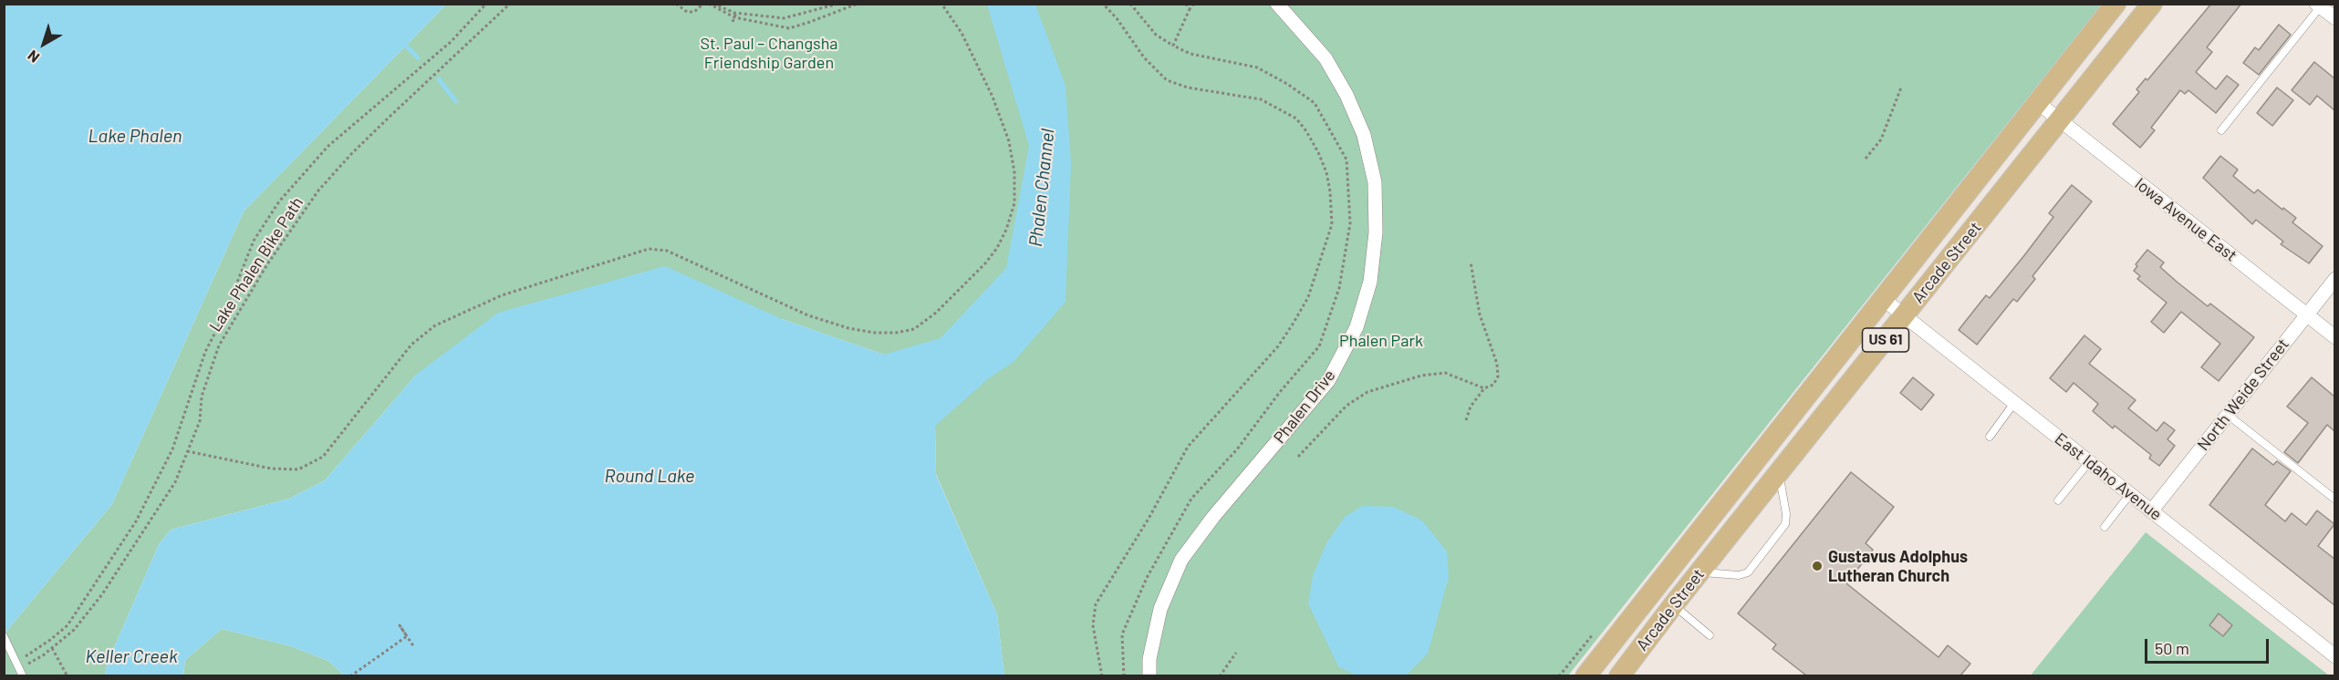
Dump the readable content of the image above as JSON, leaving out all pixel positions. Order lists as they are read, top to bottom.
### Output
{
  "streets": {
    "main road": ["Arcade Street", "US 61"],
    "street": [
      "Iowa Avenue East",
      "North Weide Street",
      "Phalen Drive",
      "East Idaho Avenue"
    ],
    "path": ["Lake Phalen Bike Path"]
  },
  "crossings": [
    ["Iowa Avenue East", "Arcade Street"],
    ["Iowa Avenue East", "North Weide Street"],
    ["Arcade Street", "East Idaho Avenue"],
    ["North Weide Street", "East Idaho Avenue"]
  ],
  "water": [
    "Lake Phalen",
    "Phalen Channel",
    "Round Lake",
    "Keller Creek"
  ],
  "parks": ["St. Paul – Changsha Friendship Garden", "Phalen Park"],
  "places": ["Gustavus Adolphus Lutheran Church"],
  "scale_bar": "50 m",
  "north": "bottom left"
}
